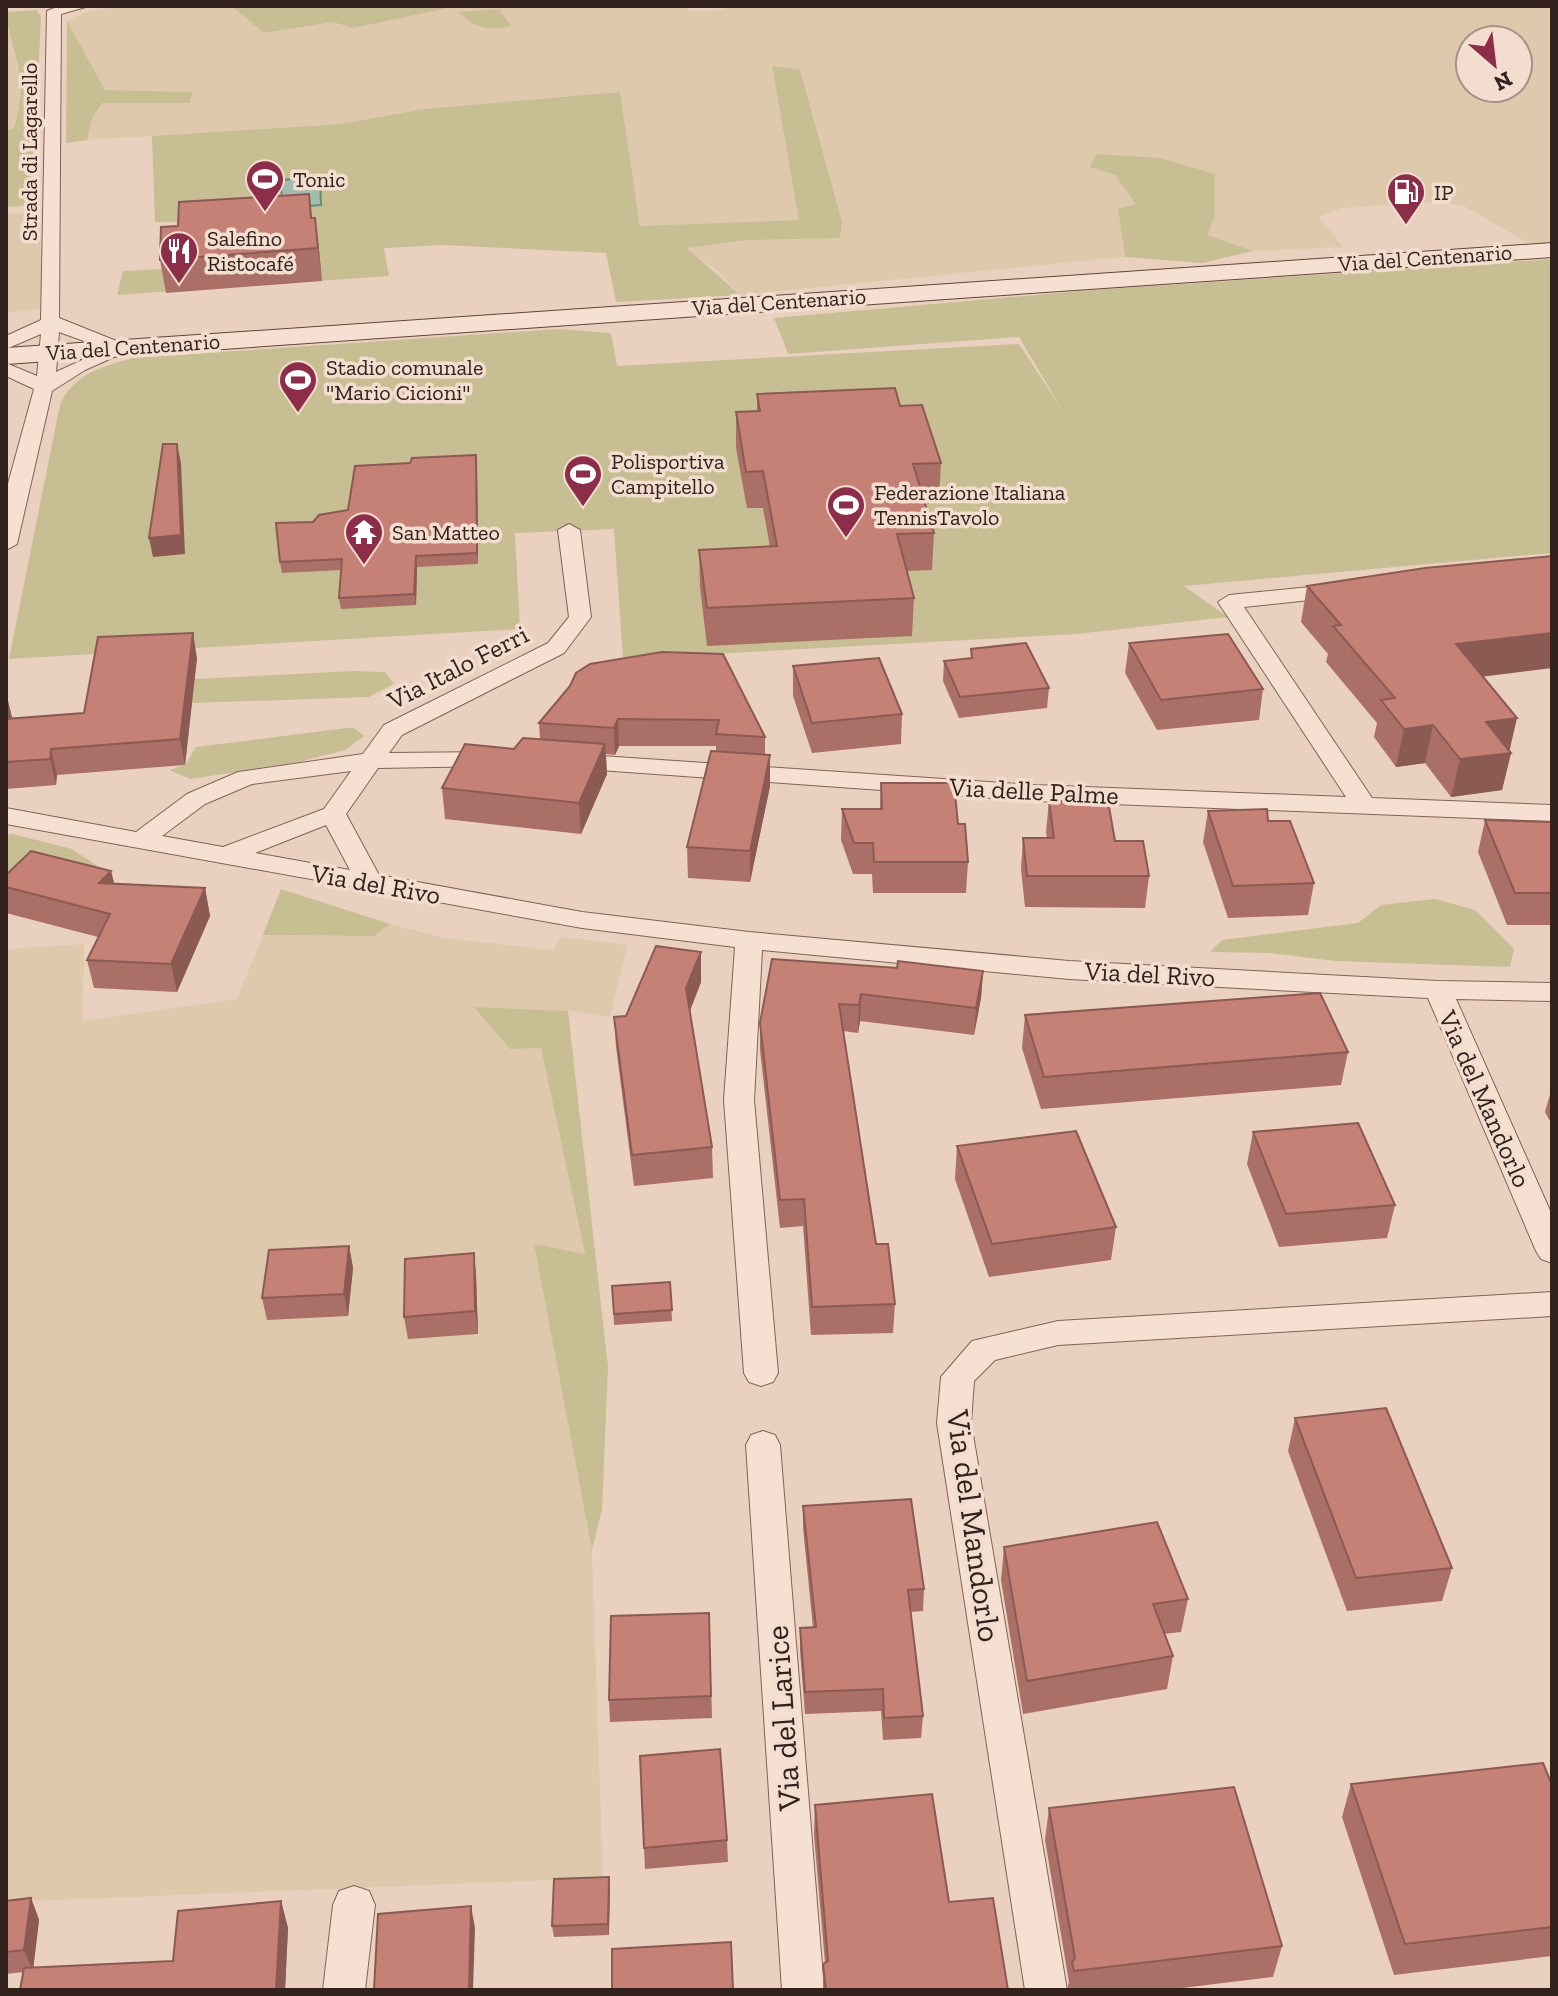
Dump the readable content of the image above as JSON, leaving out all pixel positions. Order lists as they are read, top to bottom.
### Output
{
  "streets": {
    "street": [
      "Strada di Lagarello",
      "Via del Centenario",
      "Via Italo Ferri",
      "Via delle Palme",
      "Via del Rivo",
      "Via del Mandorlo",
      "Via del Larice"
    ]
  },
  "crossings": [
    ["Strada di Lagarello", "Via del Centenario"],
    ["Via del Rivo", "Via del Mandorlo"]
  ],
  "places": {
    "sports": [
      "Tonic",
      "Stadio comunale \"Mario Cicioni\"",
      "Polisportiva Campitello",
      "Federazione Italiana TennisTavolo"
    ],
    "fuel station": ["IP"],
    "restaurant": ["Salefino Ristocafé"],
    "temple": ["San Matteo"]
  },
  "north": "bottom right"
}
